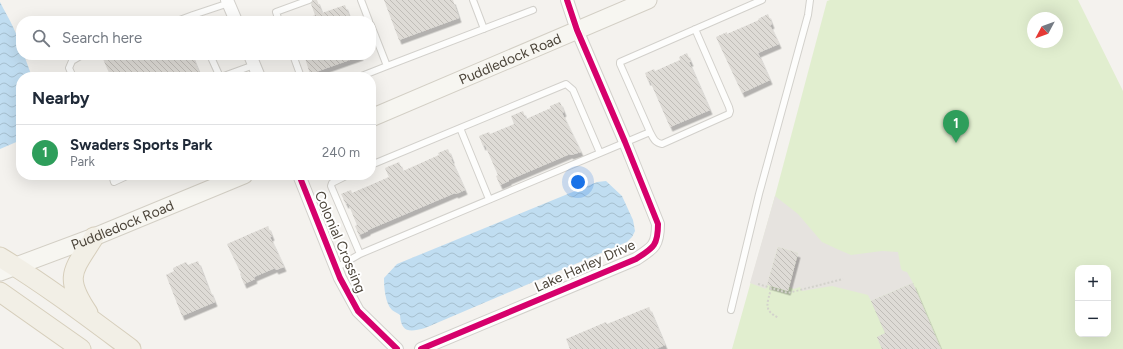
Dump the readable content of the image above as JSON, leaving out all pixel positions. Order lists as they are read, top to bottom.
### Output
{
  "streets": {
    "main road": ["Puddledock Road"],
    "street": ["Colonial Crossing", "Lake Harley Drive"]
  },
  "crossings": [
    ["Puddledock Road", "Lake Harley Drive"]
  ],
  "north": "bottom left",
  "page": {
    "search": "Search here",
    "heading": "Nearby",
    "pins": "1",
    "list": [
      {
        "mark": "1",
        "name": "Swaders Sports Park",
        "note": "Park",
        "value": "240 m"
      }
    ],
    "map_buttons": ["+", "−"]
  }
}
